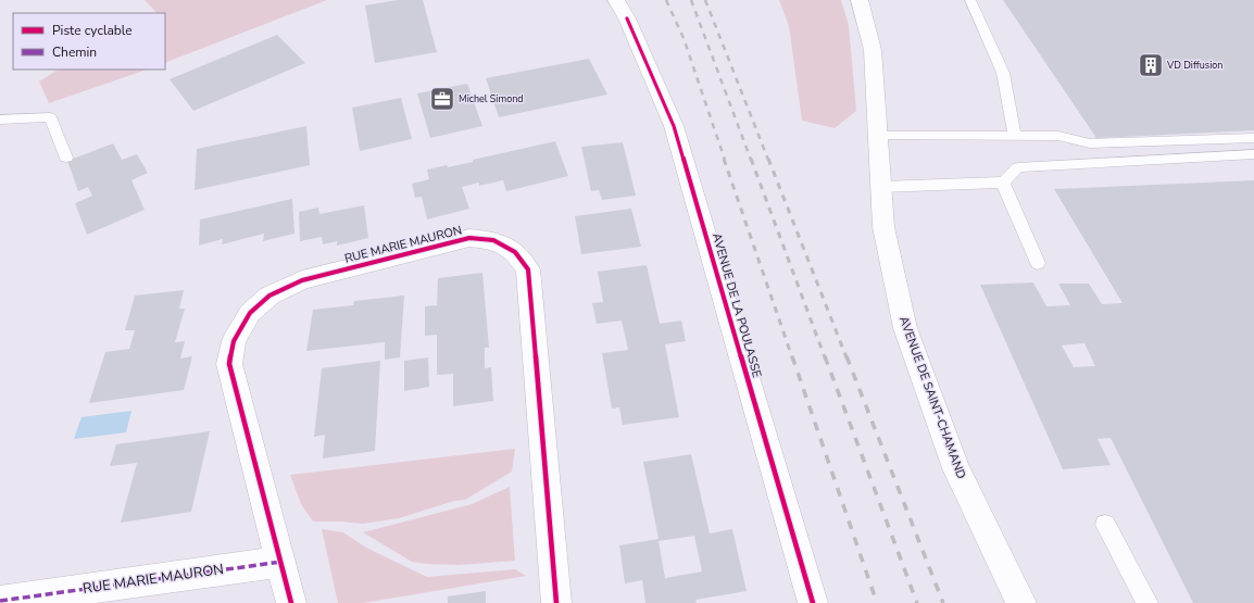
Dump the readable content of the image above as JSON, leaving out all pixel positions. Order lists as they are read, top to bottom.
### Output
{
  "streets": {
    "street": ["RUE MARIE MAURON", "AVENUE DE LA POULASSE", "AVENUE DE SAINT-CHAMAND"]
  },
  "places": {
    "building": ["VD Diffusion"],
    "office": ["Michel Simond"]
  },
  "legend": ["Piste cyclable", "Chemin"]
}
